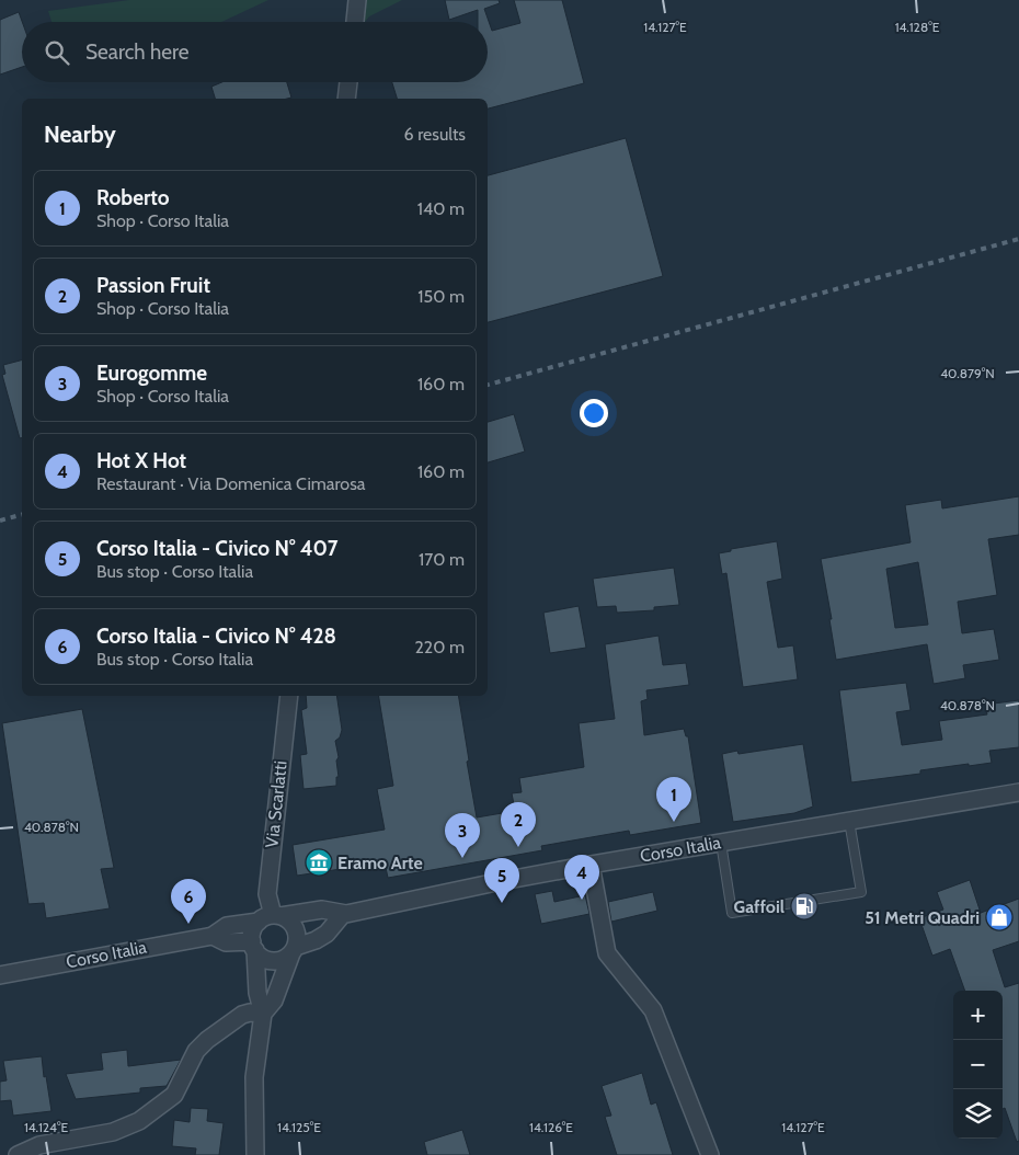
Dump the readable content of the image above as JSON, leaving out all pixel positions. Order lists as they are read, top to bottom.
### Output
{
  "streets": {
    "street": ["Via Scarlatti", "Corso Italia"]
  },
  "crossings": [
    ["Via Scarlatti", "Corso Italia"]
  ],
  "places": {
    "museum": ["Eramo Arte"],
    "fuel station": ["Gaffoil"],
    "shop": ["51 Metri Quadri"]
  },
  "page": {
    "search": "Search here",
    "heading": ["Nearby", "6 results"],
    "list": [
      {
        "mark": "1",
        "name": "Roberto",
        "note": "Shop · Corso Italia",
        "value": "140 m"
      },
      {
        "mark": "2",
        "name": "Passion Fruit",
        "note": "Shop · Corso Italia",
        "value": "150 m"
      },
      {
        "mark": "3",
        "name": "Eurogomme",
        "note": "Shop · Corso Italia",
        "value": "160 m"
      },
      {
        "mark": "4",
        "name": "Hot X Hot",
        "note": "Restaurant · Via Domenica Cimarosa",
        "value": "160 m"
      },
      {
        "mark": "5",
        "name": "Corso Italia - Civico N° 407",
        "note": "Bus stop · Corso Italia",
        "value": "170 m"
      },
      {
        "mark": "6",
        "name": "Corso Italia - Civico N° 428",
        "note": "Bus stop · Corso Italia",
        "value": "220 m"
      }
    ],
    "pins": [
      "1",
      "2",
      "3",
      "4",
      "5",
      "6"
    ],
    "map_buttons": ["+", "−"]
  },
  "coordinates": [
    "14.127°E",
    "14.128°E",
    "40.879°N",
    "40.878°N",
    "14.124°E",
    "14.125°E",
    "14.126°E"
  ]
}
